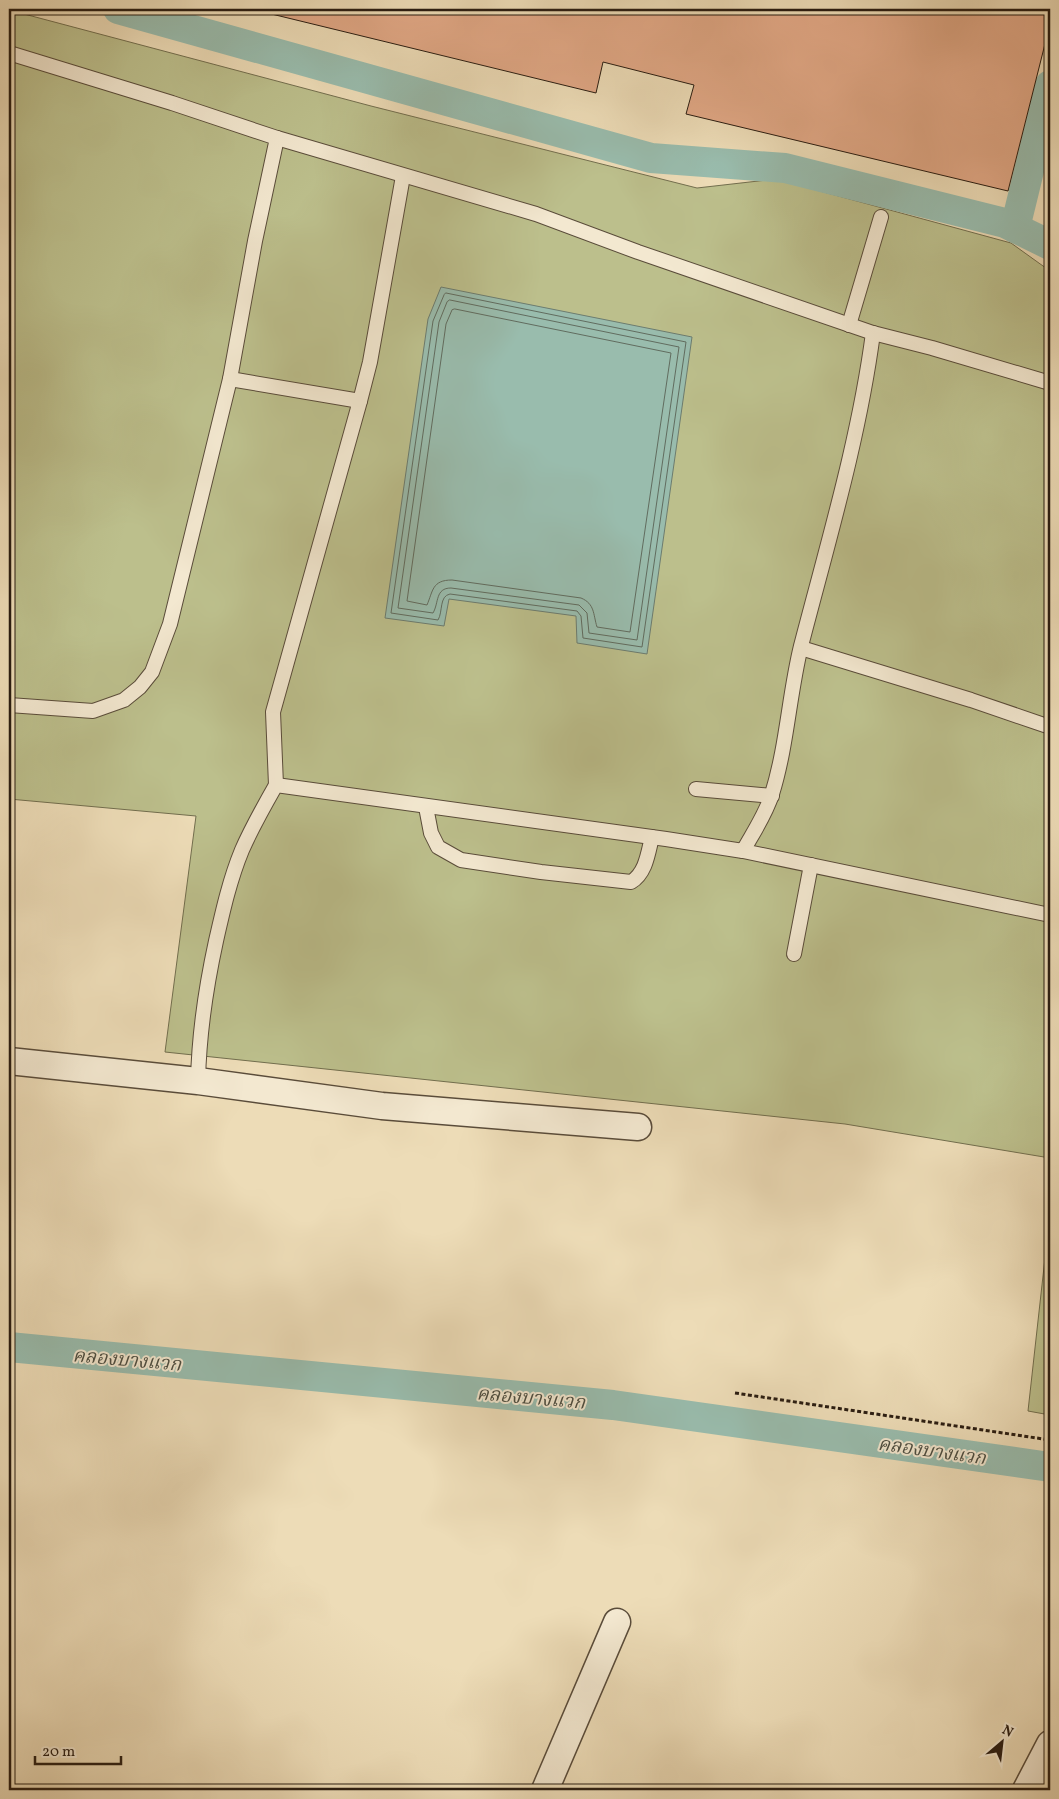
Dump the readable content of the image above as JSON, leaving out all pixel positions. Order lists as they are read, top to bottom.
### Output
{
  "water": ["คลองบางแวก"],
  "scale_bar": "20 m",
  "north": "top right"
}
